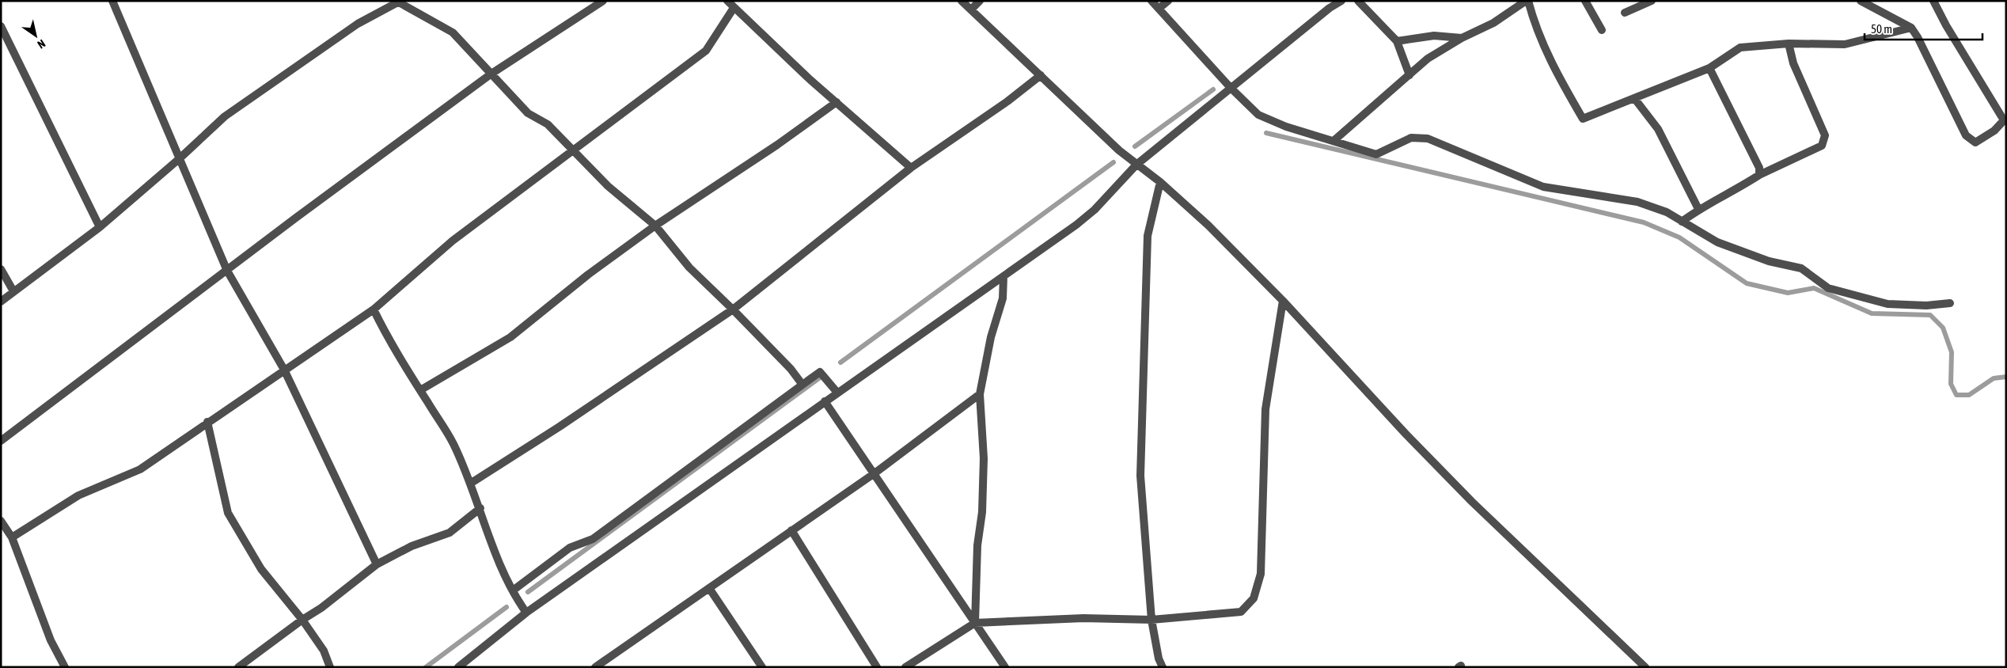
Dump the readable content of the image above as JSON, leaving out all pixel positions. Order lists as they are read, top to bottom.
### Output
{
  "scale_bar": "50 m",
  "north": "bottom right"
}
